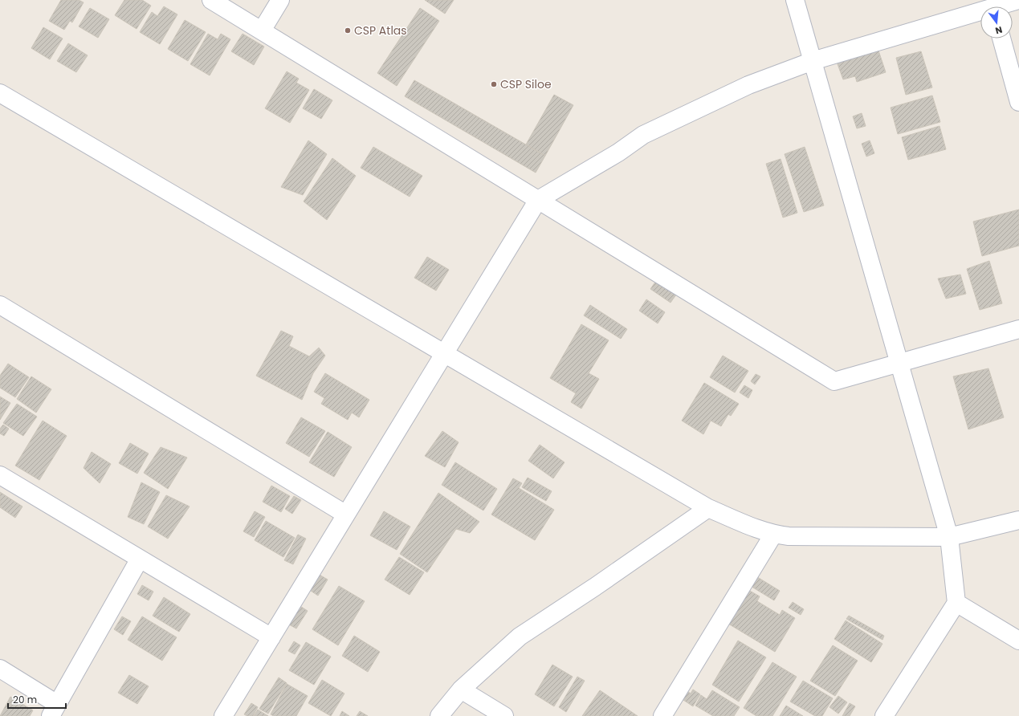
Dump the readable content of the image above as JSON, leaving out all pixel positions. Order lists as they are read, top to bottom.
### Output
{
  "places": ["CSP Atlas", "CSP Siloe"],
  "scale_bar": "20 m",
  "north": "bottom"
}
